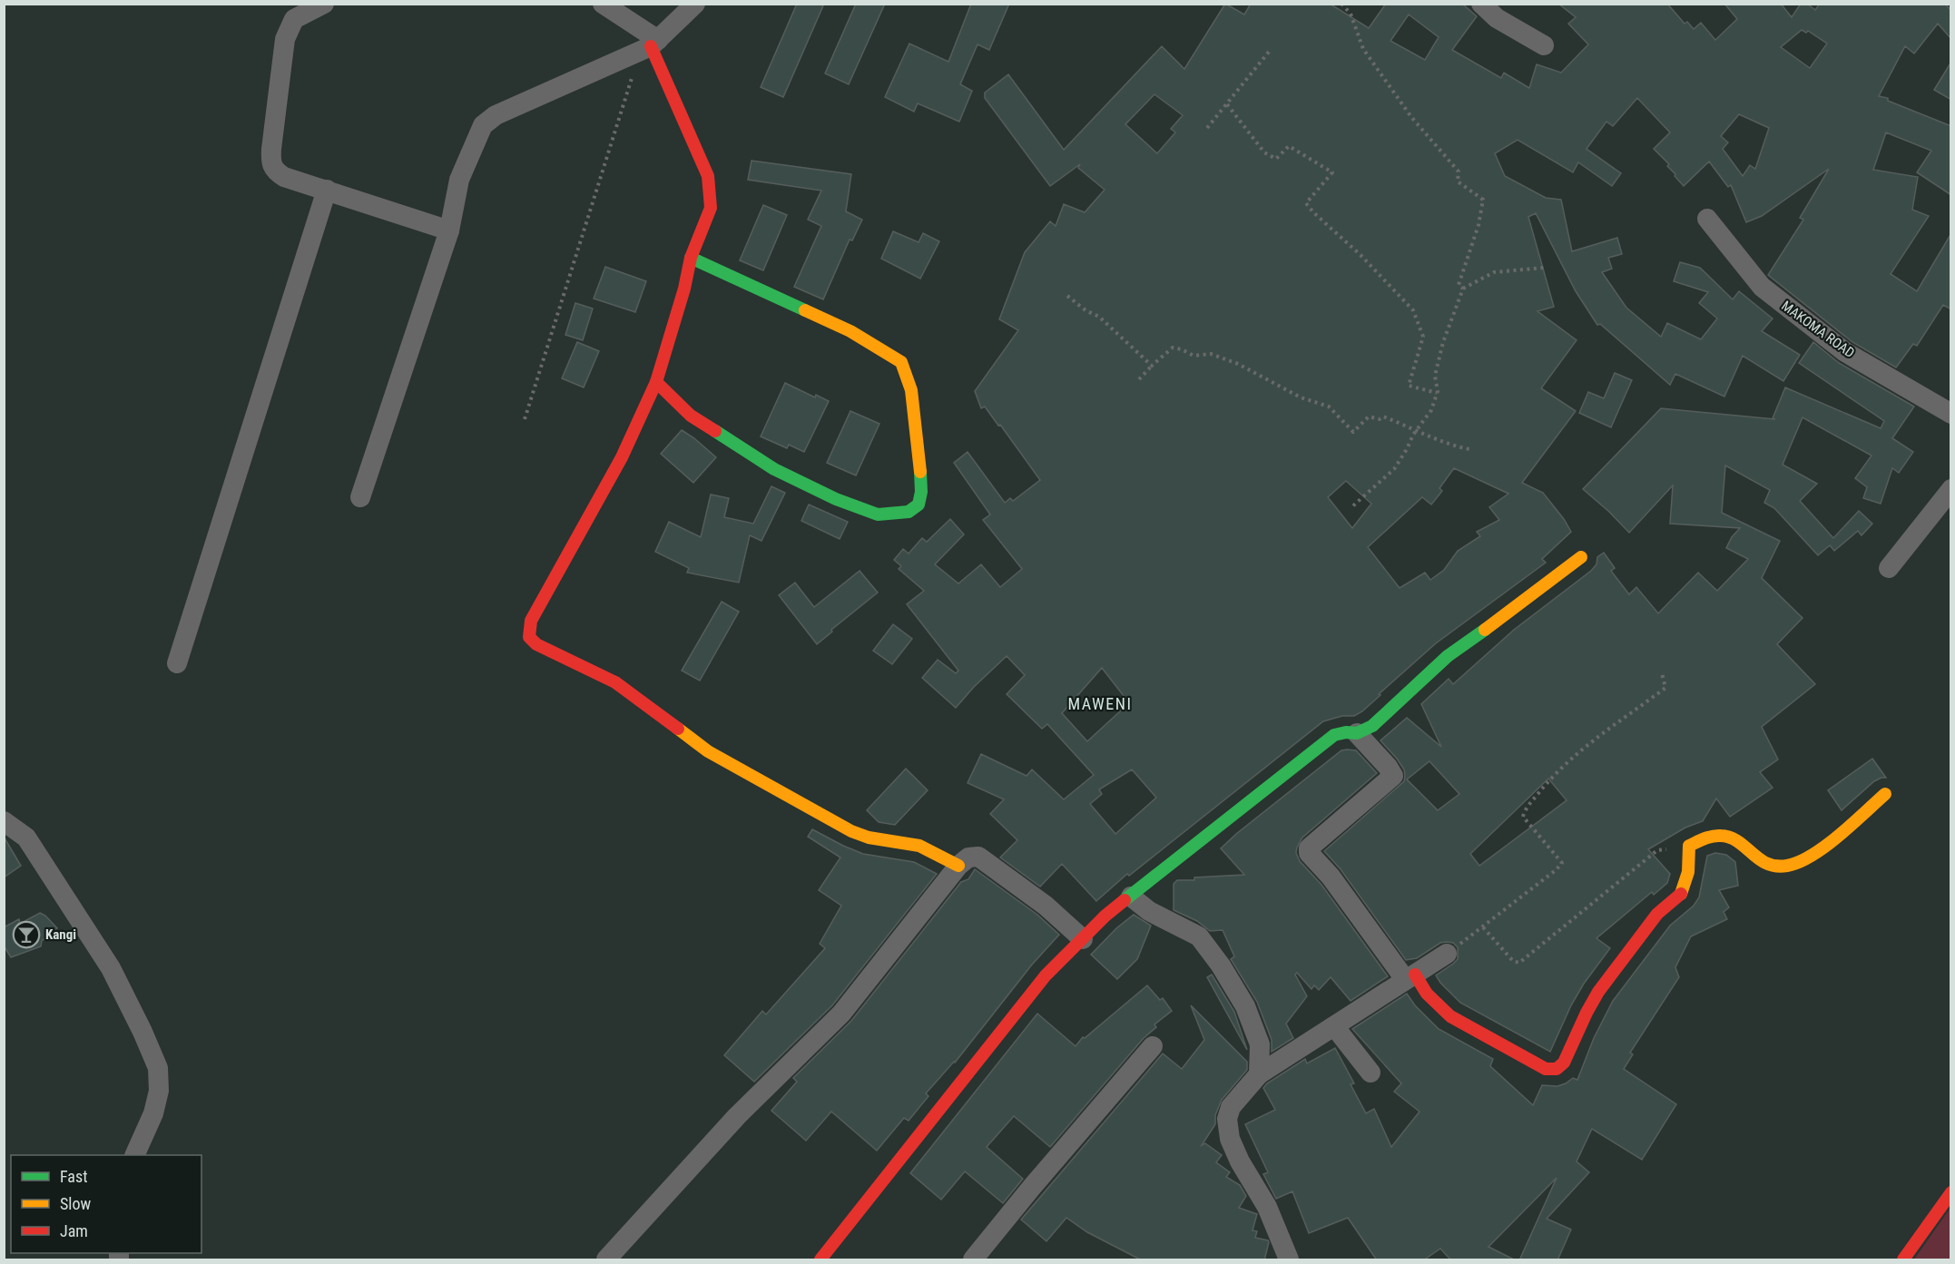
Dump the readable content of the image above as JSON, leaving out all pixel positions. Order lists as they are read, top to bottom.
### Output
{
  "streets": {
    "street": ["MAKOMA ROAD"]
  },
  "districts": ["MAWENI"],
  "places": {
    "bar": ["Kangi"]
  },
  "legend": ["Fast", "Slow", "Jam"]
}
